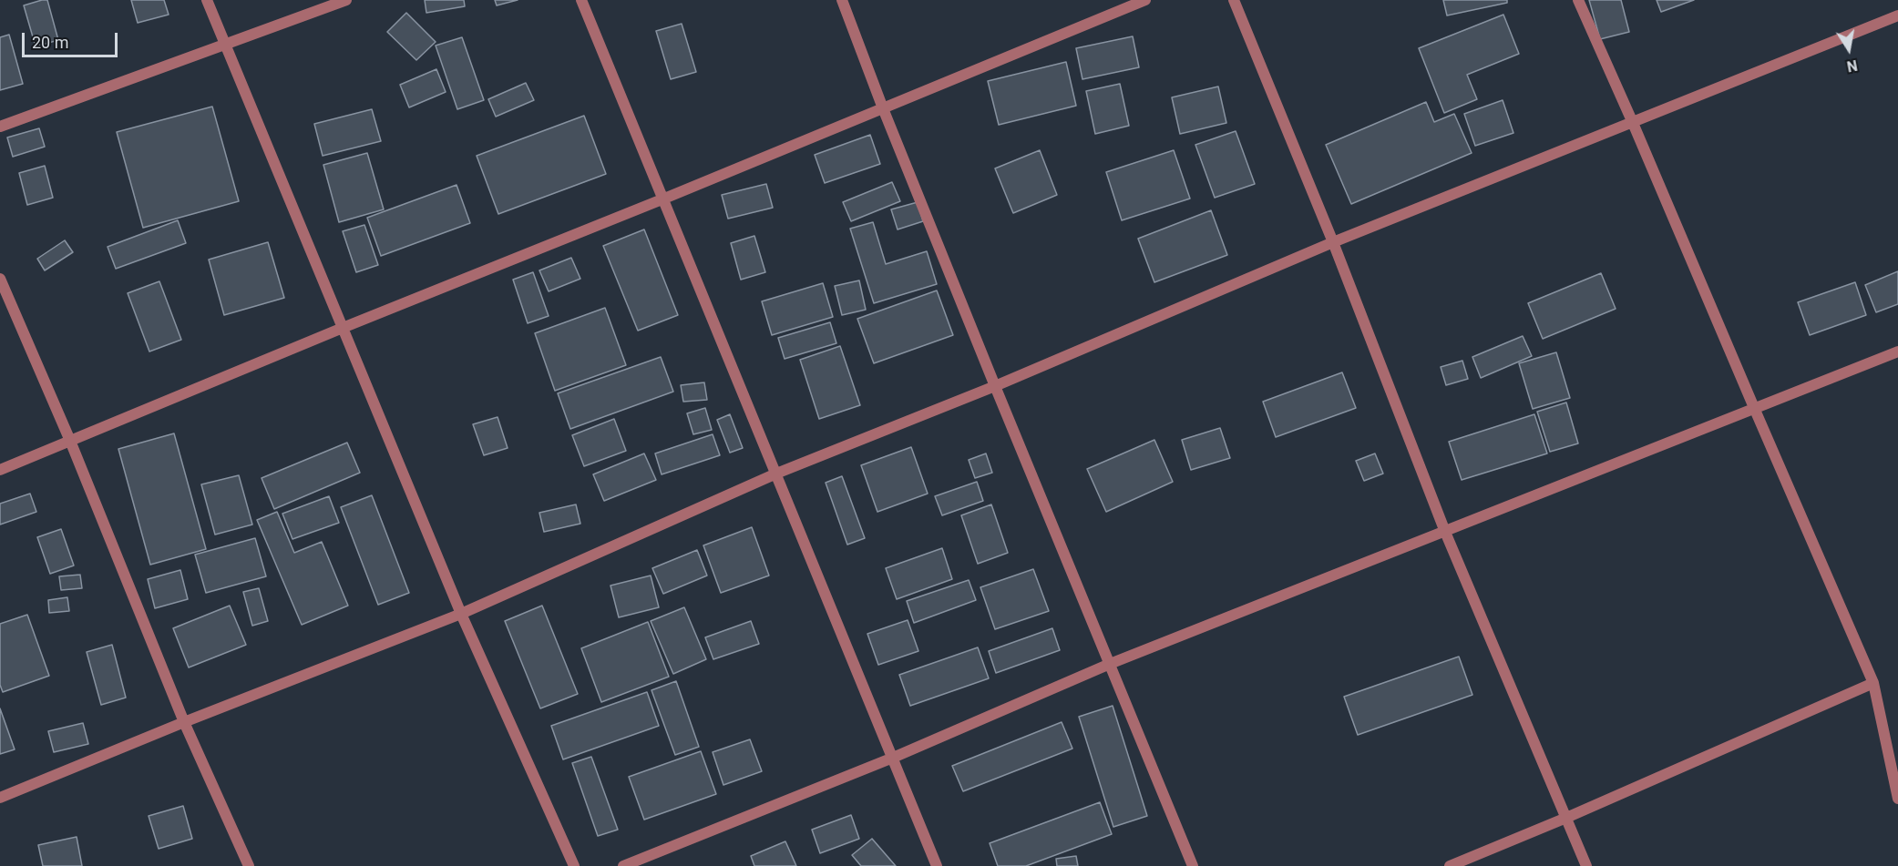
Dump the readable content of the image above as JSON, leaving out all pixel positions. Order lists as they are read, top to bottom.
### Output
{
  "scale_bar": "20 m",
  "north": "bottom"
}
